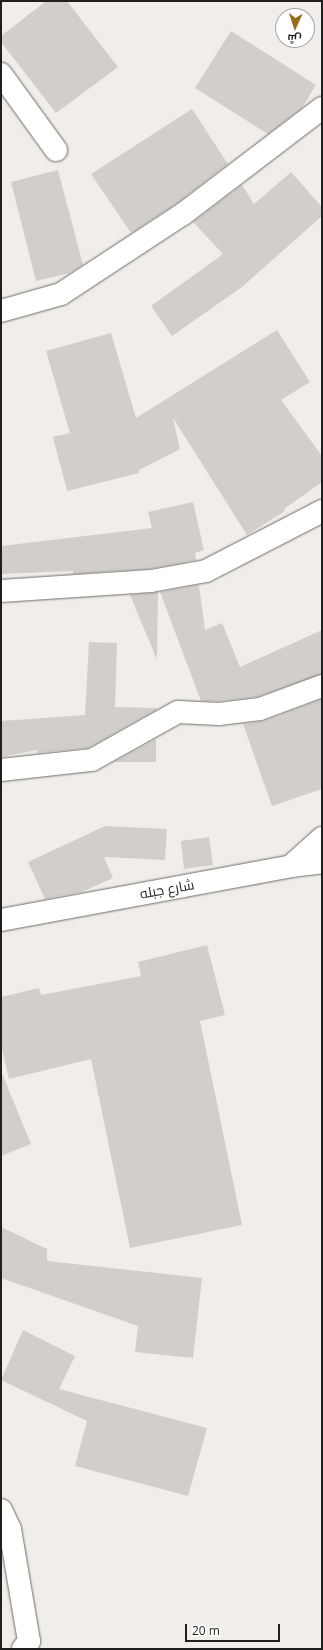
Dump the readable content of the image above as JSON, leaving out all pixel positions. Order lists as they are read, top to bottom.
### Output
{
  "streets": {
    "street": ["شارع جبله"]
  },
  "scale_bar": "20 m",
  "north": "bottom"
}
